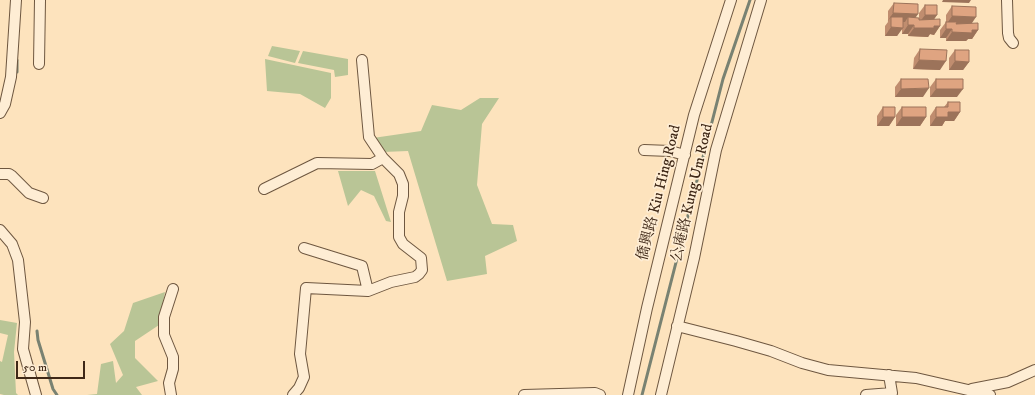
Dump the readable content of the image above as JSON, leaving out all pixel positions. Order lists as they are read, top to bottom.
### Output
{
  "streets": {
    "street": ["僑興路 Kiu Hing Road", "公庵路 Kung Um Road"]
  },
  "scale_bar": "50 m"
}
